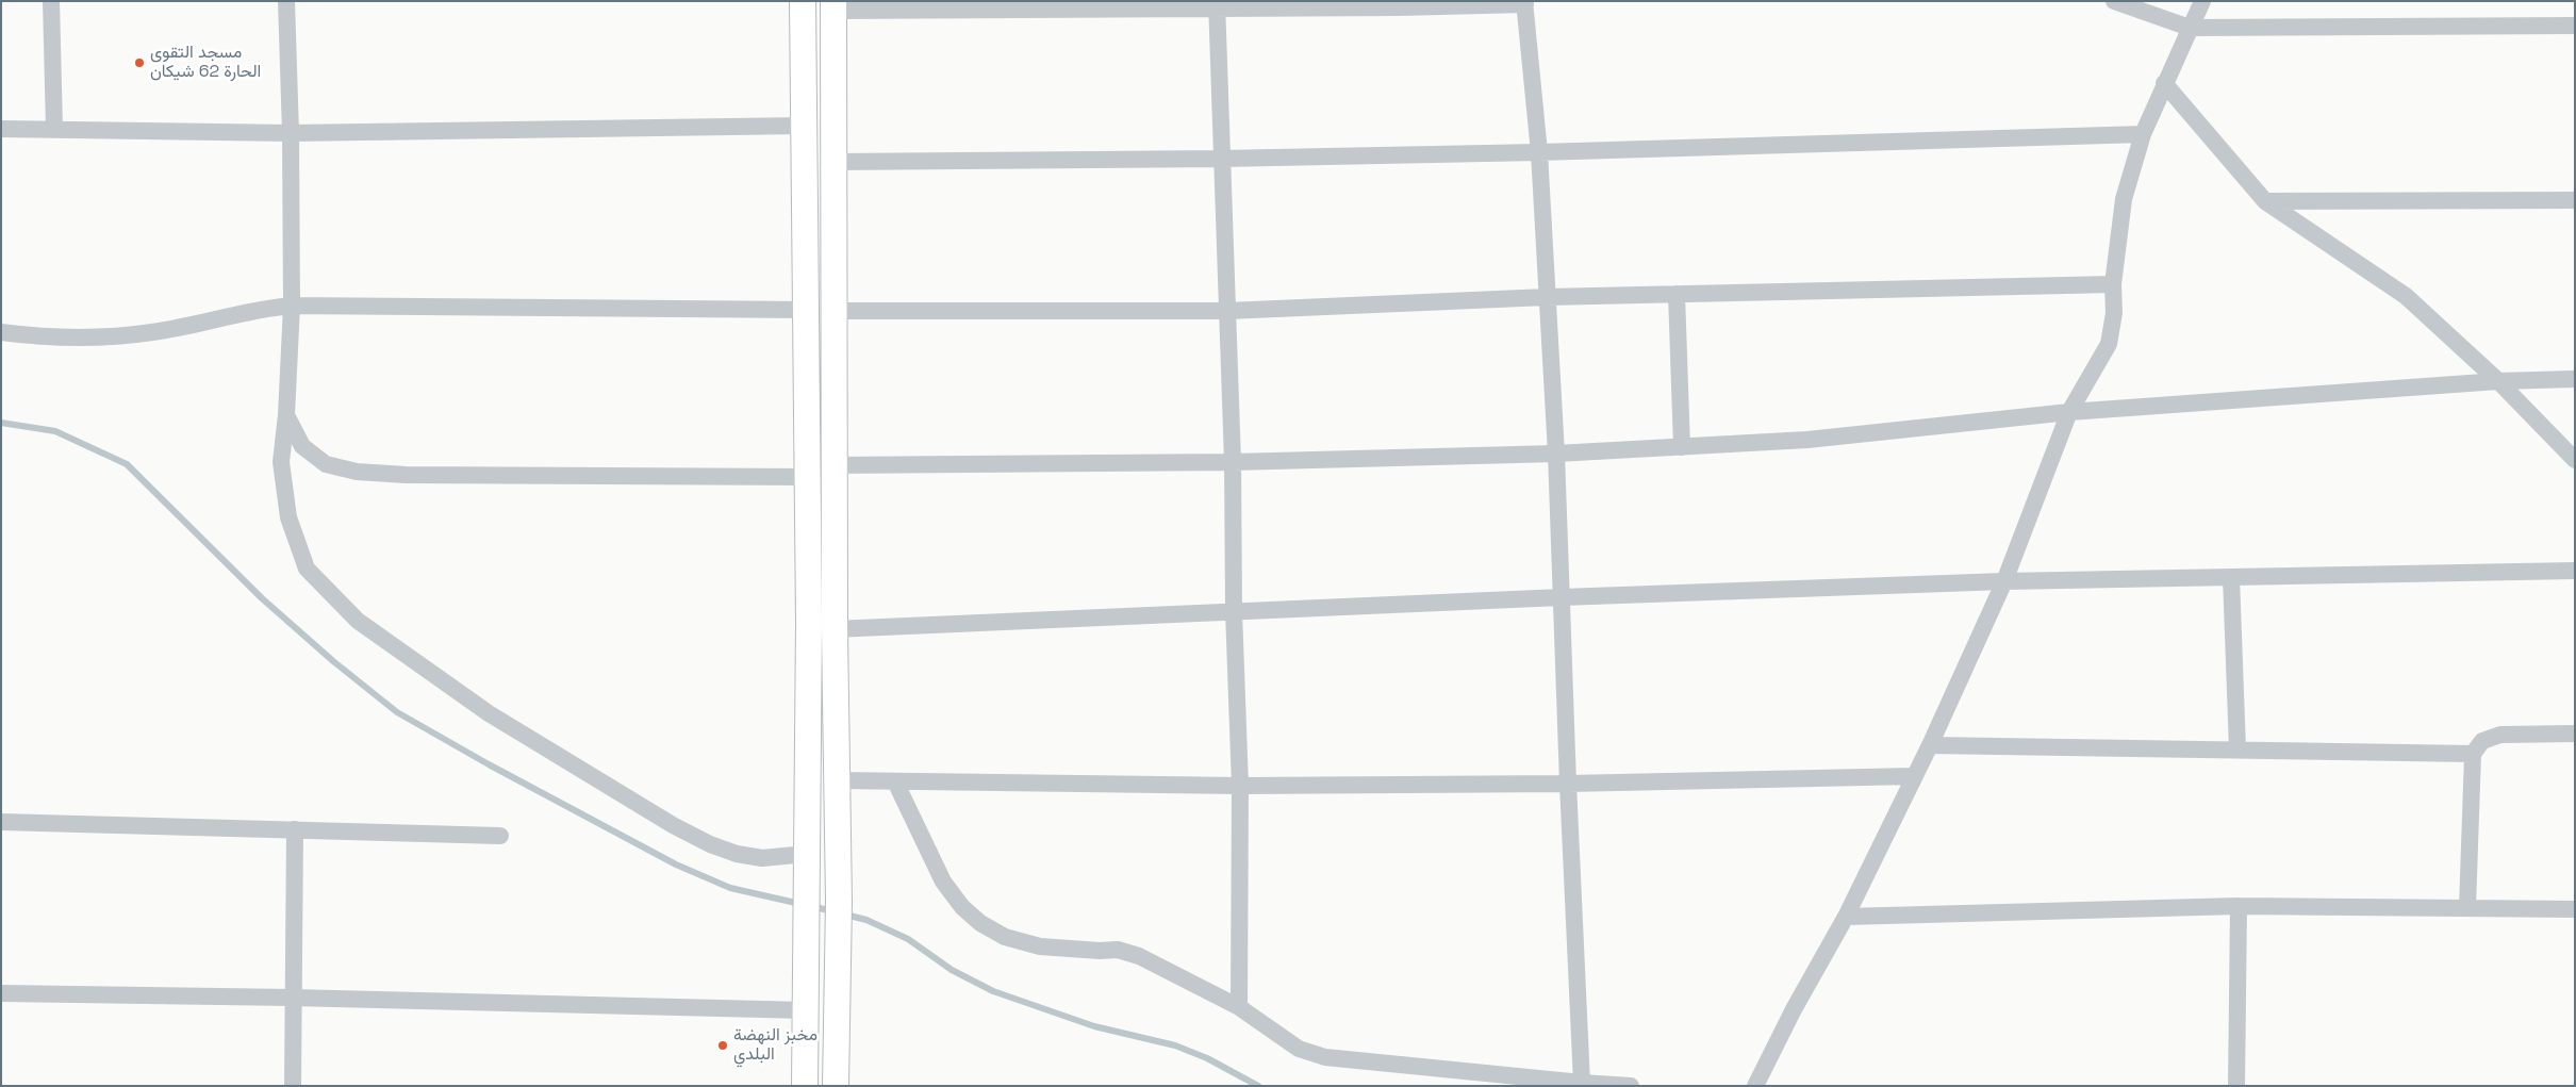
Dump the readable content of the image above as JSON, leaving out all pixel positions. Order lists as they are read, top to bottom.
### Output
{
  "places": ["مسجد التقوى الحارة 62 شيكان", "مخبز النهضة البلدي"]
}
